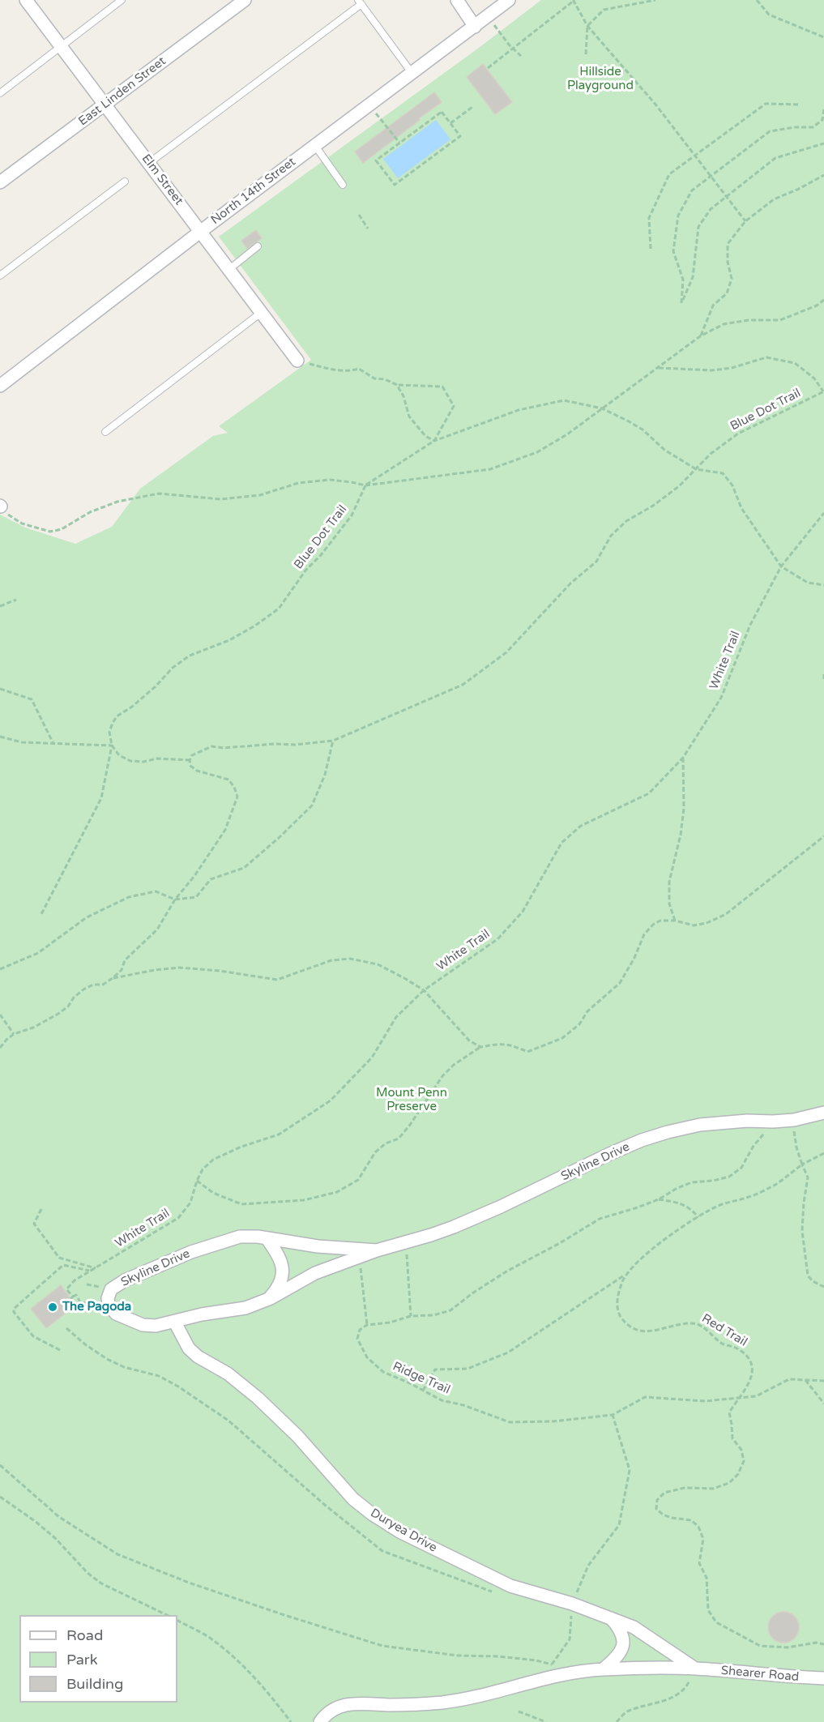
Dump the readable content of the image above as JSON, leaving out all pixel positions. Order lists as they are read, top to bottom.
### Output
{
  "streets": {
    "street": [
      "East Linden Street",
      "Elm Street",
      "North 14th Street",
      "Skyline Drive",
      "Duryea Drive",
      "Shearer Road"
    ],
    "path": [
      "Blue Dot Trail",
      "White Trail",
      "Red Trail",
      "Ridge Trail"
    ]
  },
  "crossings": [
    ["East Linden Street", "Elm Street"],
    ["Elm Street", "North 14th Street"],
    ["Skyline Drive", "Duryea Drive"],
    ["Red Trail", "Ridge Trail"],
    ["Duryea Drive", "Shearer Road"]
  ],
  "parks": ["Hillside Playground", "Mount Penn Preserve"],
  "places": ["The Pagoda"],
  "legend": ["Road", "Park", "Building"]
}
